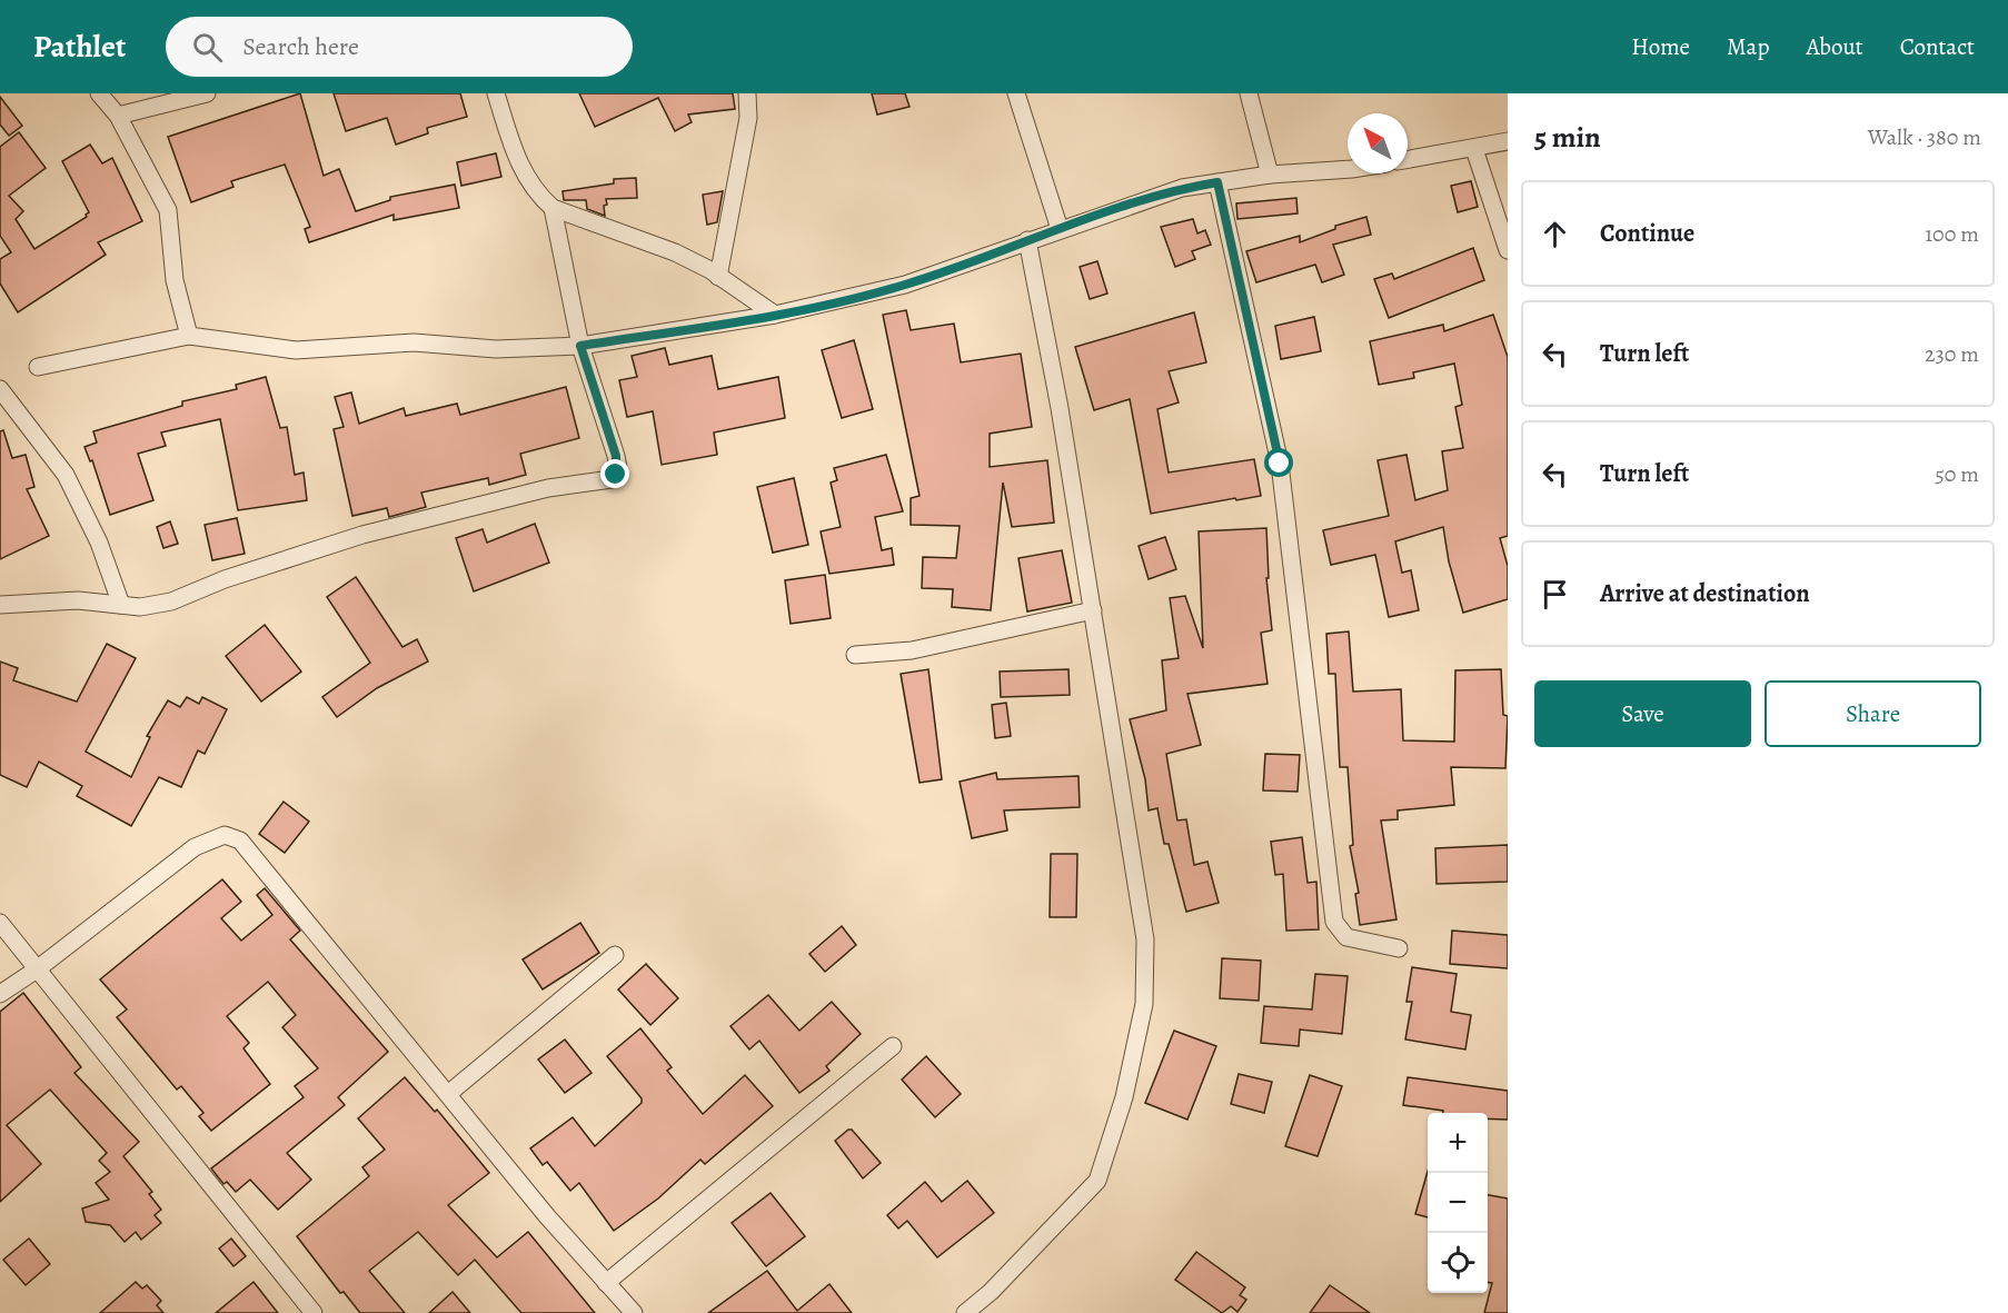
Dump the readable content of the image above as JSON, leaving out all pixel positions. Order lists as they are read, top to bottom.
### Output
{
  "north": "top left",
  "page": {
    "header": "Pathlet",
    "search": "Search here",
    "nav": [
      "Home",
      "Map",
      "About",
      "Contact"
    ],
    "heading": ["5 min", "Walk · 380 m"],
    "list": [
      ["Continue", "100 m"],
      ["Turn left", "230 m"],
      ["Turn left", "50 m"],
      "Arrive at destination"
    ],
    "buttons": ["Save", "Share"],
    "map_buttons": ["+", "−"]
  }
}
